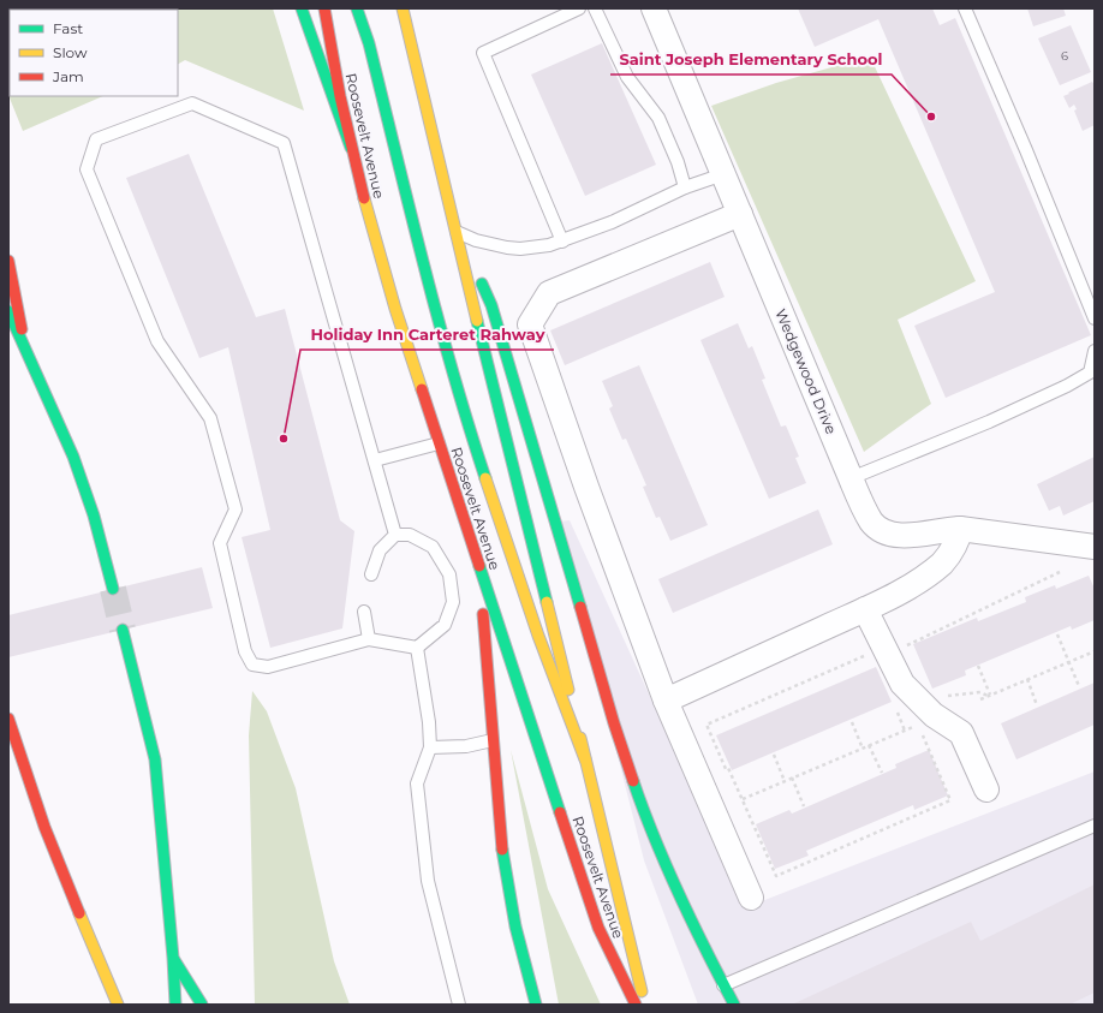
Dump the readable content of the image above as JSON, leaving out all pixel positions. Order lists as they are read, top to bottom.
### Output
{
  "streets": {
    "main road": ["Roosevelt Avenue"],
    "street": ["Wedgewood Drive"]
  },
  "places": ["Saint Joseph Elementary School", "Holiday Inn Carteret Rahway"],
  "house_numbers": ["6"],
  "legend": ["Fast", "Slow", "Jam"]
}
